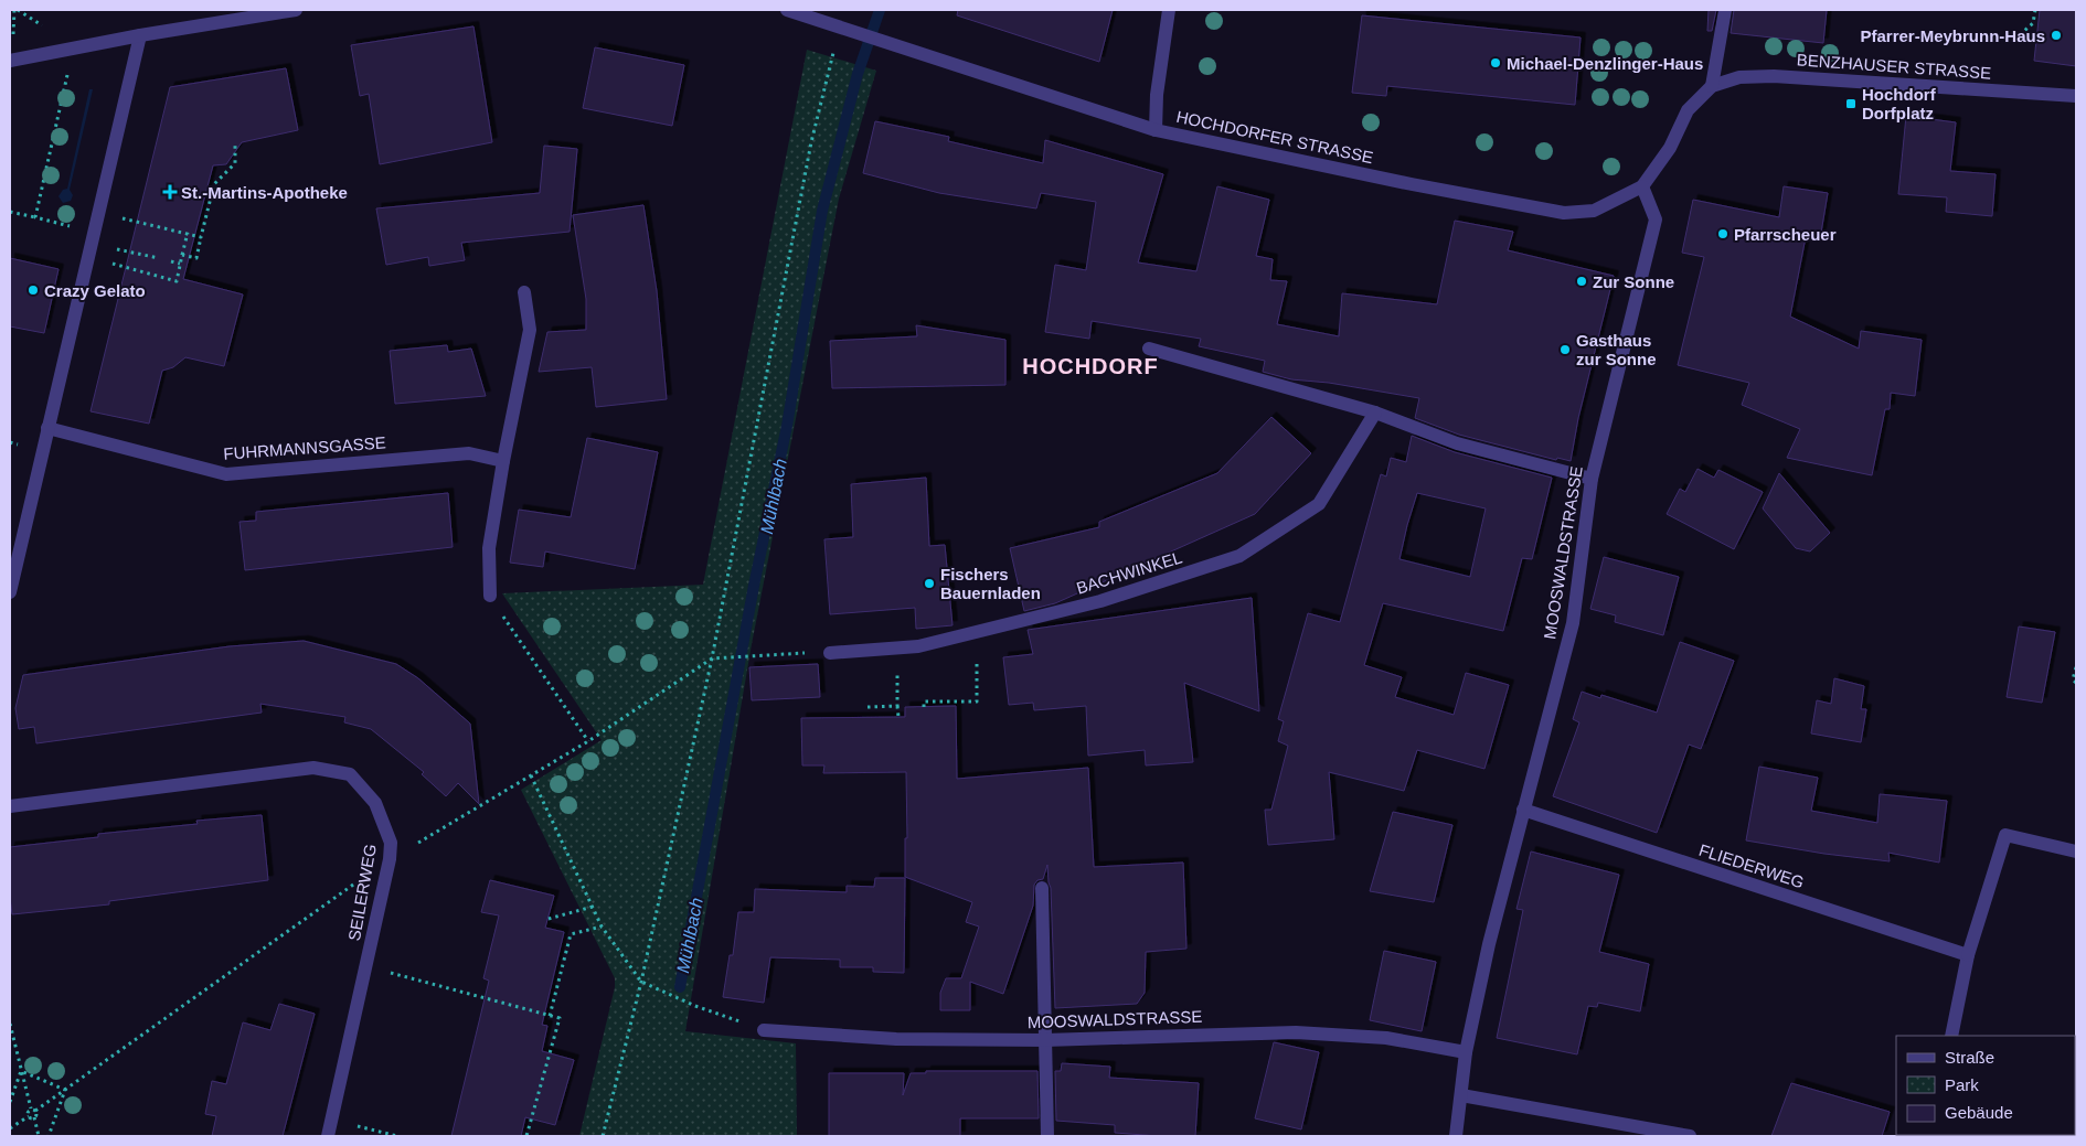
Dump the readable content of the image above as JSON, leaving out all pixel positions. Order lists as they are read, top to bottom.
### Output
{
  "streets": {
    "street": [
      "BENZHAUSER STRASSE",
      "HOCHDORFER STRASSE",
      "FUHRMANNSGASSE",
      "MOOSWALDSTRASSE",
      "BACHWINKEL",
      "FLIEDERWEG",
      "SEILERWEG"
    ]
  },
  "crossings": [
    ["BENZHAUSER STRASSE", "HOCHDORFER STRASSE"],
    ["HOCHDORFER STRASSE", "MOOSWALDSTRASSE"],
    ["MOOSWALDSTRASSE", "FLIEDERWEG"]
  ],
  "districts": ["HOCHDORF"],
  "water": ["Mühlbach"],
  "places": {
    "other": [
      "Pfarrer-Meybrunn-Haus",
      "Michael-Denzlinger-Haus",
      "Pfarrscheuer",
      "Zur Sonne",
      "Crazy Gelato",
      "Gasthaus zur Sonne",
      "Fischers Bauernladen"
    ],
    "transit": ["Hochdorf Dorfplatz"],
    "health": ["St.-Martins-Apotheke"]
  },
  "legend": ["Straße", "Park", "Gebäude"]
}
